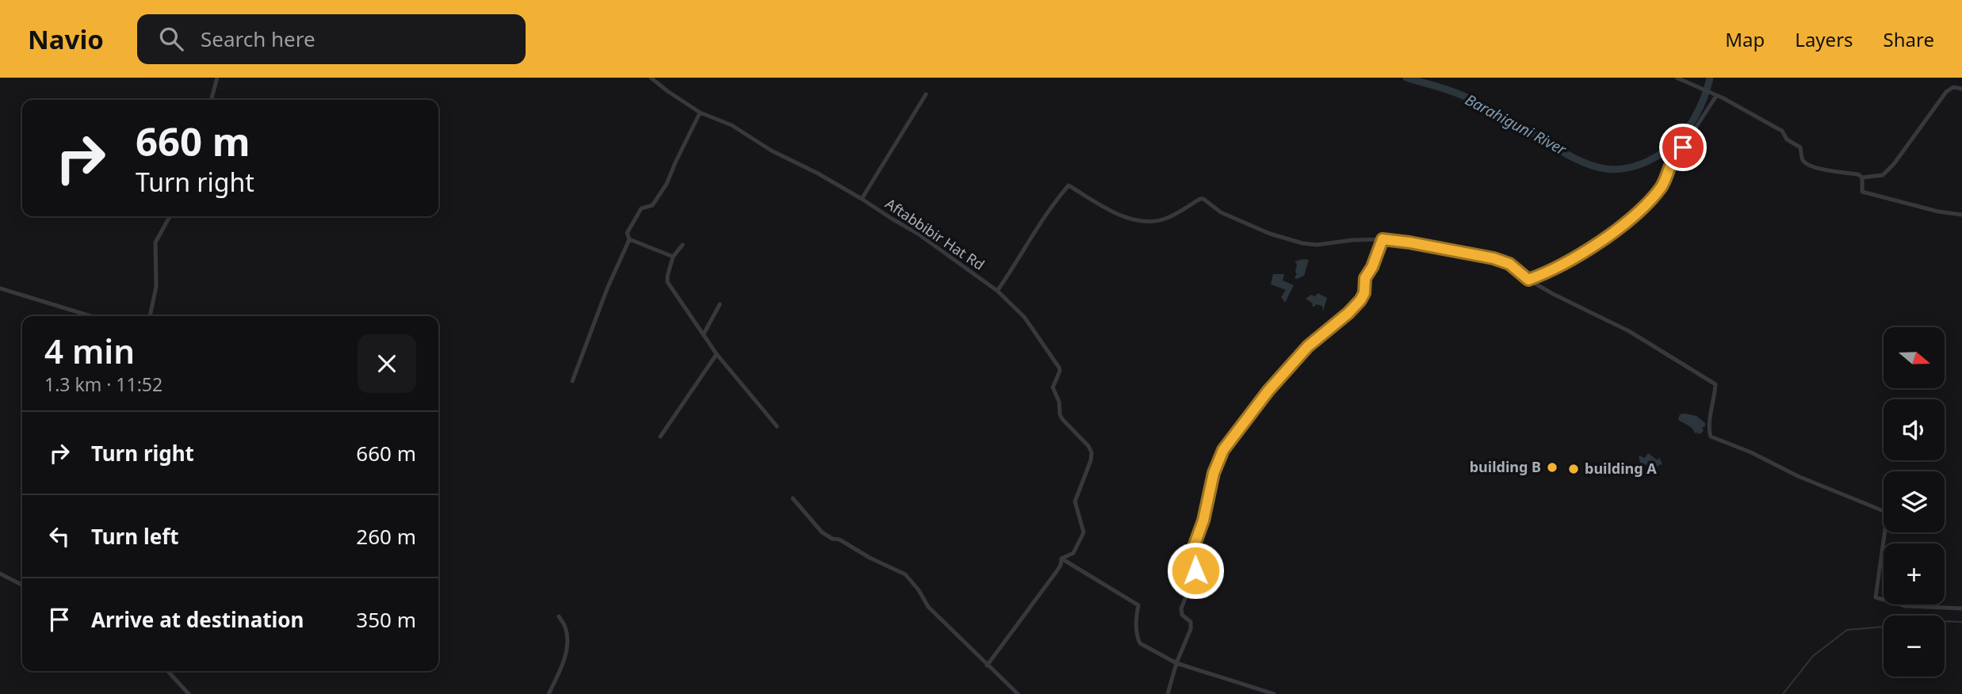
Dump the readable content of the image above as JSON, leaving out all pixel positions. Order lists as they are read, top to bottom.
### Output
{
  "streets": {
    "street": ["Aftabbibir Hat Rd"]
  },
  "water": ["Barahiguni River"],
  "places": ["building B", "building A"],
  "north": "right",
  "page": {
    "header": "Navio",
    "search": "Search here",
    "nav": ["Map", "Layers", "Share"],
    "turn": ["660 m", "Turn right"],
    "heading": ["4 min", "1.3 km · 11:52"],
    "map_buttons": ["+", "−"],
    "list": [
      {
        "name": "Turn right",
        "value": "660 m"
      },
      {
        "name": "Turn left",
        "value": "260 m"
      },
      {
        "name": "Arrive at destination",
        "value": "350 m"
      }
    ]
  }
}
